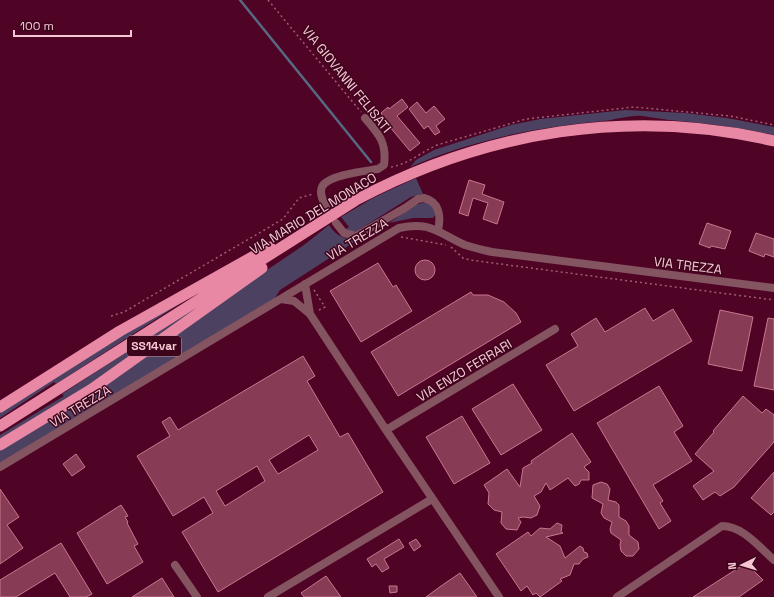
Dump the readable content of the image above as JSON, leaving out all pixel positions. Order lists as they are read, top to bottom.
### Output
{
  "streets": {
    "highway": ["VIA MARIO DEL MONACO", "SS14var"],
    "street": ["VIA GIOVANNI FELISATI", "VIA TREZZA", "VIA ENZO FERRARI"]
  },
  "crossings": [
    ["VIA MARIO DEL MONACO", "SS14var"]
  ],
  "scale_bar": "100 m",
  "north": "left"
}
